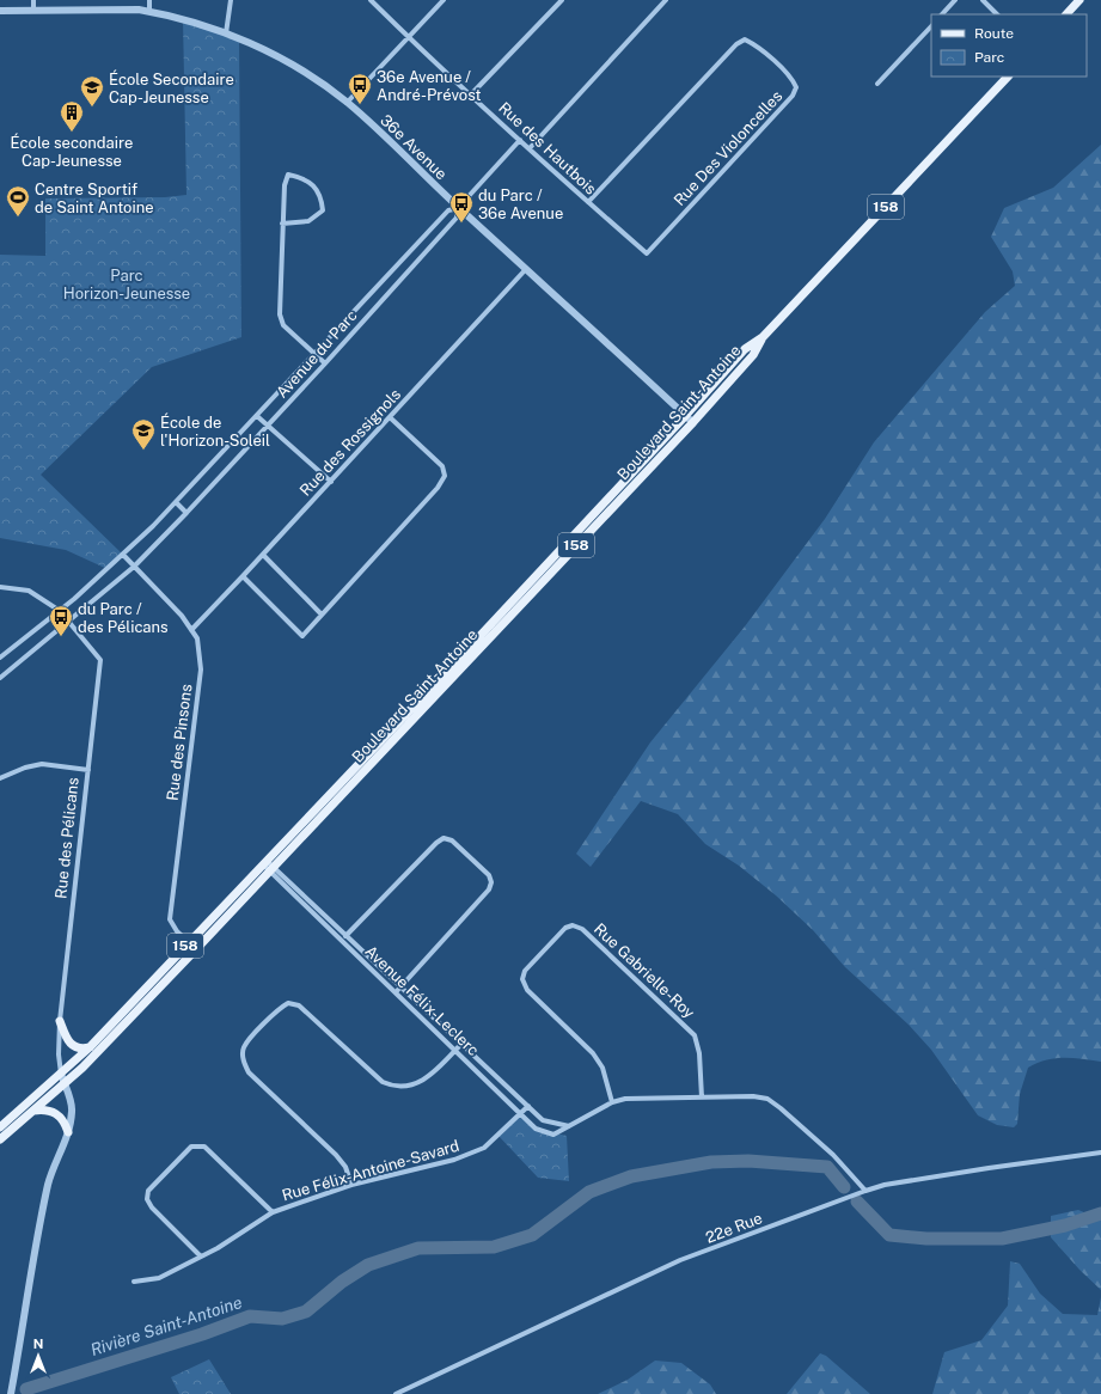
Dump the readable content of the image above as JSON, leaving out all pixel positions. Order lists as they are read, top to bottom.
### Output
{
  "streets": {
    "main road": ["158", "Boulevard Saint-Antoine"],
    "street": [
      "36e Avenue",
      "Rue des Hautbois",
      "Rue Des Violoncelles",
      "Avenue du Parc",
      "Rue des Rossignols",
      "Rue des Pinsons",
      "Rue des Pélicans",
      "Rue Gabrielle-Roy",
      "Avenue Félix-Leclerc",
      "Rue Félix-Antoine-Savard",
      "22e Rue"
    ]
  },
  "crossings": [
    ["36e Avenue", "Avenue du Parc"],
    ["36e Avenue", "Boulevard Saint-Antoine"],
    ["36e Avenue", "Rue des Rossignols"],
    ["Rue des Hautbois", "Rue Des Violoncelles"],
    ["Rue des Hautbois", "Avenue du Parc"],
    ["158", "Boulevard Saint-Antoine"],
    ["158", "Rue des Pélicans"],
    ["Avenue du Parc", "Rue des Pinsons"],
    ["Avenue du Parc", "Rue des Pélicans"],
    ["Boulevard Saint-Antoine", "Rue des Pinsons"],
    ["Boulevard Saint-Antoine", "Rue des Pélicans"],
    ["Boulevard Saint-Antoine", "Avenue Félix-Leclerc"],
    ["Rue des Rossignols", "Rue des Pinsons"],
    ["Rue Gabrielle-Roy", "Avenue Félix-Leclerc"],
    ["Avenue Félix-Leclerc", "Rue Félix-Antoine-Savard"],
    ["Avenue Félix-Leclerc", "22e Rue"]
  ],
  "water": ["Rivière Saint-Antoine"],
  "parks": ["Parc Horizon-Jeunesse"],
  "places": {
    "bus stop": ["36e Avenue / André-Prévost", "du Parc / 36e Avenue", "du Parc / des Pélicans"],
    "school or university": ["École Secondaire Cap-Jeunesse", "École de l'Horizon-Soleil"],
    "building": ["École secondaire Cap-Jeunesse"],
    "sports": ["Centre Sportif de Saint Antoine"]
  },
  "legend": ["Route", "Parc"],
  "north": "top"
}
